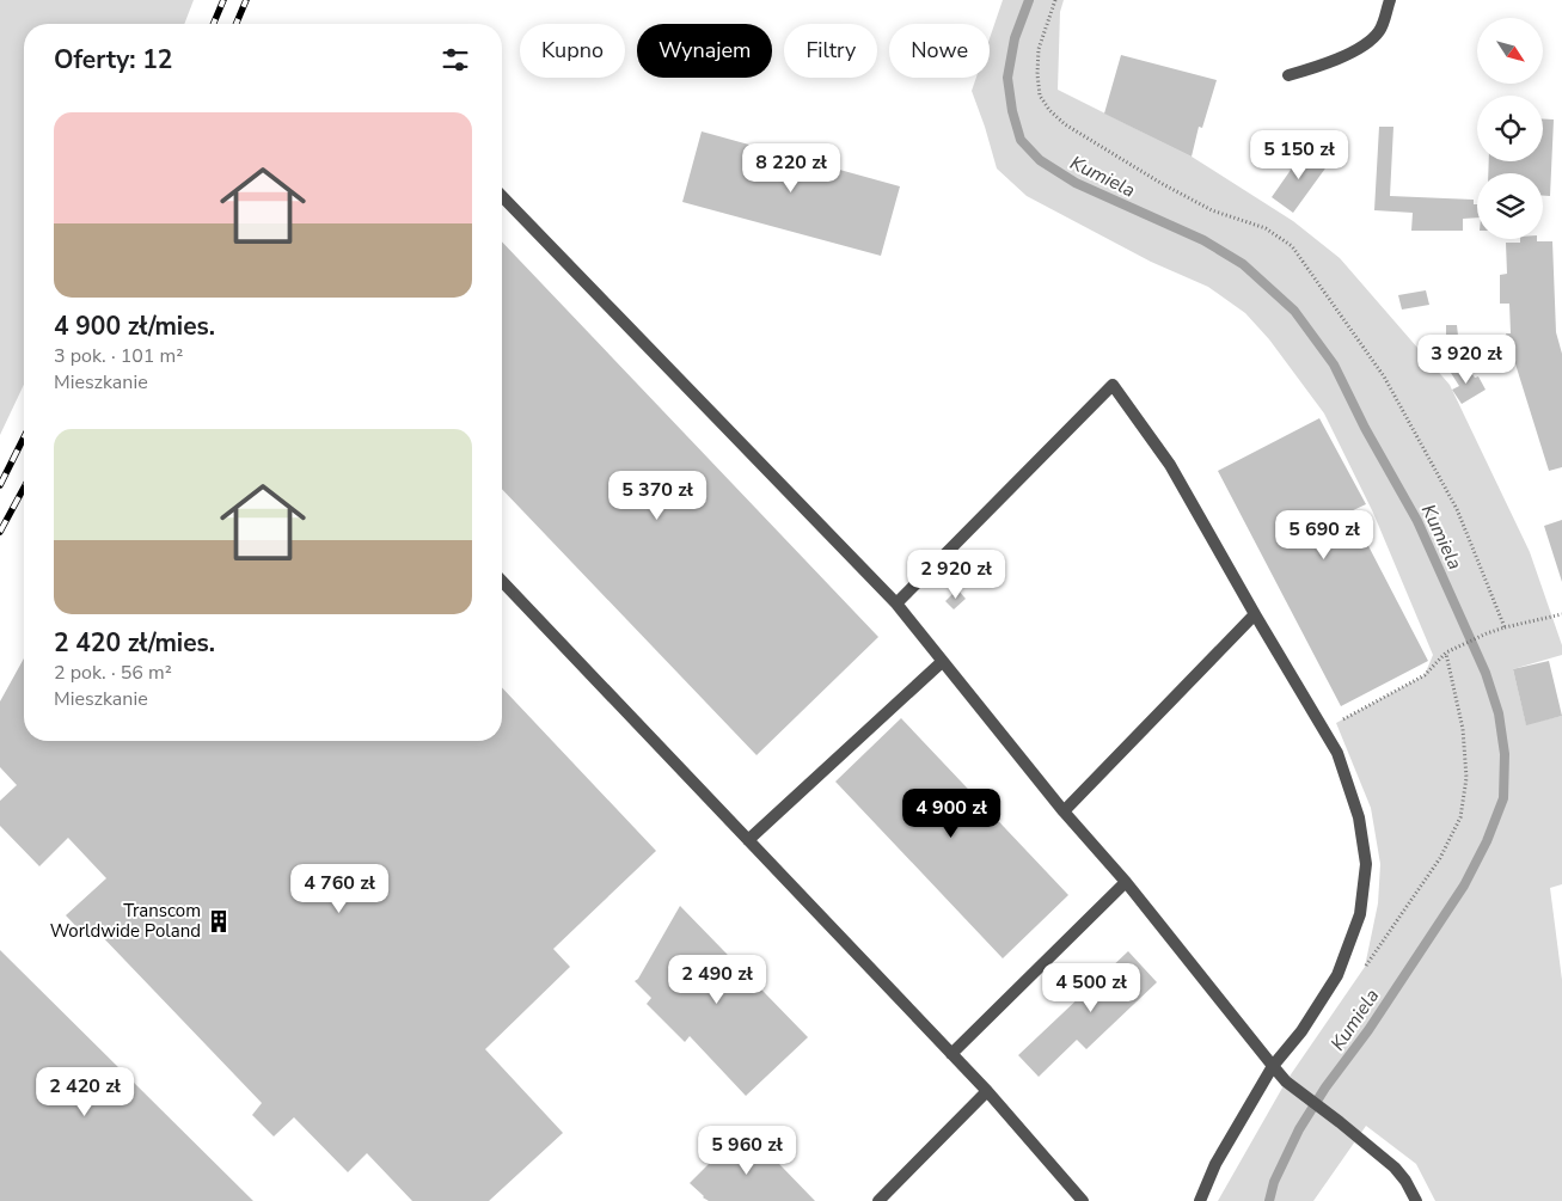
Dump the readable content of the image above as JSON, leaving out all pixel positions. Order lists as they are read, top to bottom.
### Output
{
  "water": ["Kumiela"],
  "places": {
    "building": ["Transcom Worldwide Poland"]
  },
  "north": "bottom right",
  "page": {
    "chip": [
      "Kupno",
      "Wynajem",
      "Filtry",
      "Nowe"
    ],
    "heading": "Oferty: 12",
    "list": [
      {
        "name": "4 900 zł/mies.",
        "note": "3 pok. · 101 m² · Mieszkanie"
      },
      {
        "name": "2 420 zł/mies.",
        "note": "2 pok. · 56 m² · Mieszkanie"
      }
    ],
    "price": [
      "5 150 zł",
      "8 220 zł",
      "3 920 zł",
      "5 370 zł",
      "5 690 zł",
      "2 920 zł",
      "4 900 zł",
      "4 760 zł",
      "2 490 zł",
      "4 500 zł",
      "2 420 zł",
      "5 960 zł"
    ]
  }
}
